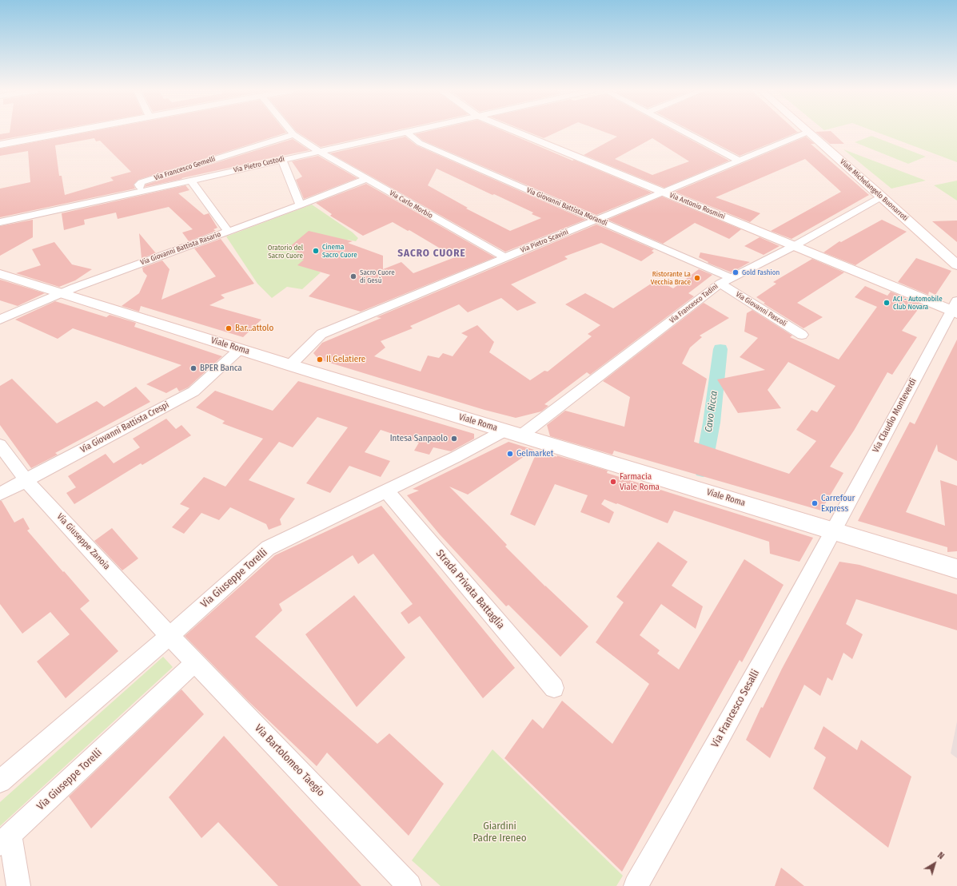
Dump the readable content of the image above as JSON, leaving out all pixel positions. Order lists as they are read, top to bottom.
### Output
{
  "streets": {
    "street": [
      "Via Pietro Custodi",
      "Via Francesco Gemelli",
      "Viale Michelangelo Buonarroti",
      "Via Carlo Morbio",
      "Via Antonio Rosmini",
      "Via Giovanni Battista Morandi",
      "Via Pietro Scavini",
      "Via Giovanni Battista Rasario",
      "Via Francesco Tadini",
      "Via Giovanni Pascoli",
      "Viale Roma",
      "Via Claudio Monteverdi",
      "Via Giovanni Battista Crespi",
      "Via Giuseppe Zanoia",
      "Via Giuseppe Torelli",
      "Strada Privata Battaglia",
      "Via Francesco Sesalli",
      "Via Bartolomeo Taegio"
    ]
  },
  "crossings": [
    ["Via Pietro Custodi", "Via Francesco Gemelli"],
    ["Via Pietro Custodi", "Via Carlo Morbio"],
    ["Via Pietro Custodi", "Via Giovanni Battista Morandi"],
    ["Via Francesco Gemelli", "Via Carlo Morbio"],
    ["Viale Michelangelo Buonarroti", "Via Pietro Scavini"],
    ["Viale Michelangelo Buonarroti", "Via Francesco Tadini"],
    ["Via Carlo Morbio", "Via Pietro Scavini"],
    ["Via Carlo Morbio", "Via Giovanni Battista Rasario"],
    ["Via Antonio Rosmini", "Via Pietro Scavini"],
    ["Via Antonio Rosmini", "Via Francesco Tadini"],
    ["Via Antonio Rosmini", "Via Claudio Monteverdi"],
    ["Via Giovanni Battista Morandi", "Via Pietro Scavini"],
    ["Via Giovanni Battista Morandi", "Via Francesco Tadini"],
    ["Via Giovanni Battista Morandi", "Via Giovanni Pascoli"],
    ["Via Pietro Scavini", "Viale Roma"],
    ["Via Giovanni Battista Rasario", "Viale Roma"],
    ["Via Francesco Tadini", "Via Giovanni Pascoli"],
    ["Via Francesco Tadini", "Viale Roma"],
    ["Viale Roma", "Via Claudio Monteverdi"],
    ["Viale Roma", "Via Giovanni Battista Crespi"],
    ["Viale Roma", "Via Giuseppe Torelli"],
    ["Viale Roma", "Via Francesco Sesalli"],
    ["Via Claudio Monteverdi", "Via Francesco Sesalli"],
    ["Via Giovanni Battista Crespi", "Via Giuseppe Zanoia"],
    ["Via Giuseppe Zanoia", "Via Giuseppe Torelli"],
    ["Via Giuseppe Zanoia", "Via Bartolomeo Taegio"],
    ["Via Giuseppe Torelli", "Strada Privata Battaglia"],
    ["Via Giuseppe Torelli", "Via Bartolomeo Taegio"]
  ],
  "districts": ["SACRO CUORE"],
  "water": ["Cavo Ricca"],
  "parks": ["Oratorio del Sacro Cuore", "Giardini Padre Ireneo"],
  "places": [
    "Cinema Sacro Cuore",
    "Gold Fashion",
    "Sacro Cuore di Gesù",
    "Ristorante La Vecchia Brace",
    "ACI - Automobile Club Novara",
    "Bar...attolo",
    "Il Gelatiere",
    "BPER Banca",
    "Intesa Sanpaolo",
    "Gelmarket",
    "Farmacia Viale Roma",
    "Carrefour Express"
  ],
  "north": "top right"
}
